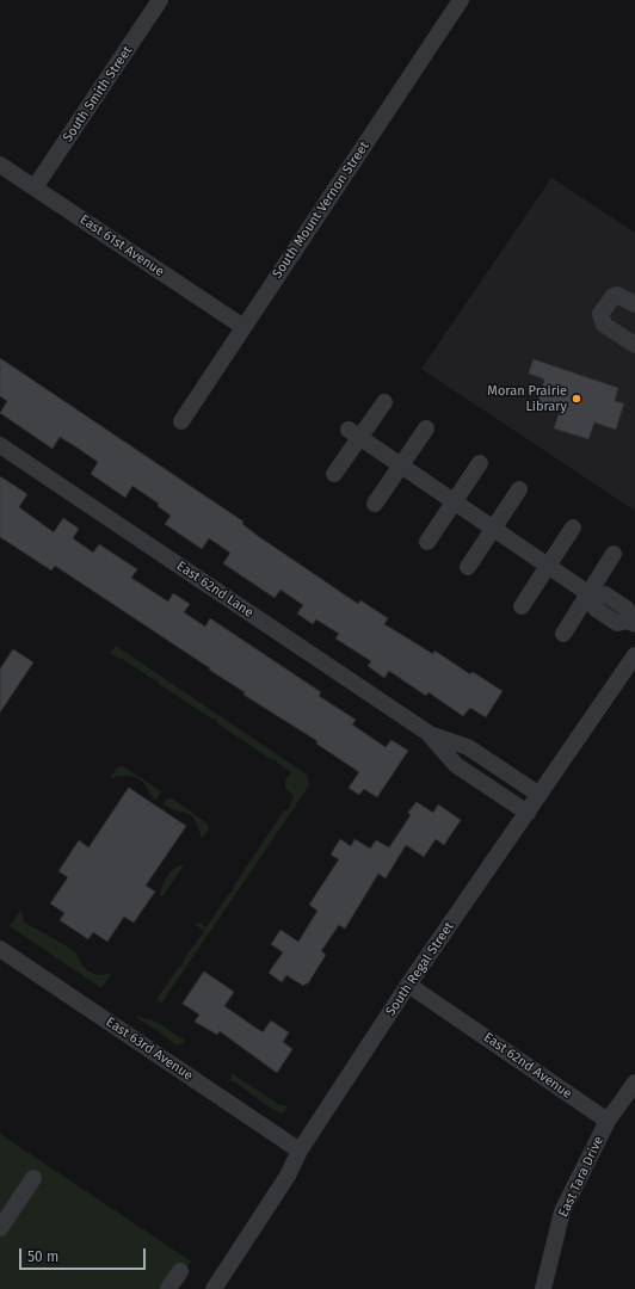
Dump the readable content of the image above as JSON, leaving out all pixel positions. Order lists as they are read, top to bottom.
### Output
{
  "streets": {
    "street": [
      "South Smith Street",
      "South Mount Vernon Street",
      "East 61st Avenue",
      "East 62nd Lane",
      "South Regal Street",
      "East 63rd Avenue",
      "East 62nd Avenue",
      "East Tara Drive"
    ]
  },
  "crossings": [
    ["South Smith Street", "East 61st Avenue"],
    ["South Mount Vernon Street", "East 61st Avenue"],
    ["East 62nd Lane", "South Regal Street"],
    ["South Regal Street", "East 63rd Avenue"],
    ["South Regal Street", "East 62nd Avenue"],
    ["East 62nd Avenue", "East Tara Drive"]
  ],
  "places": ["Moran Prairie Library"],
  "scale_bar": "50 m"
}
